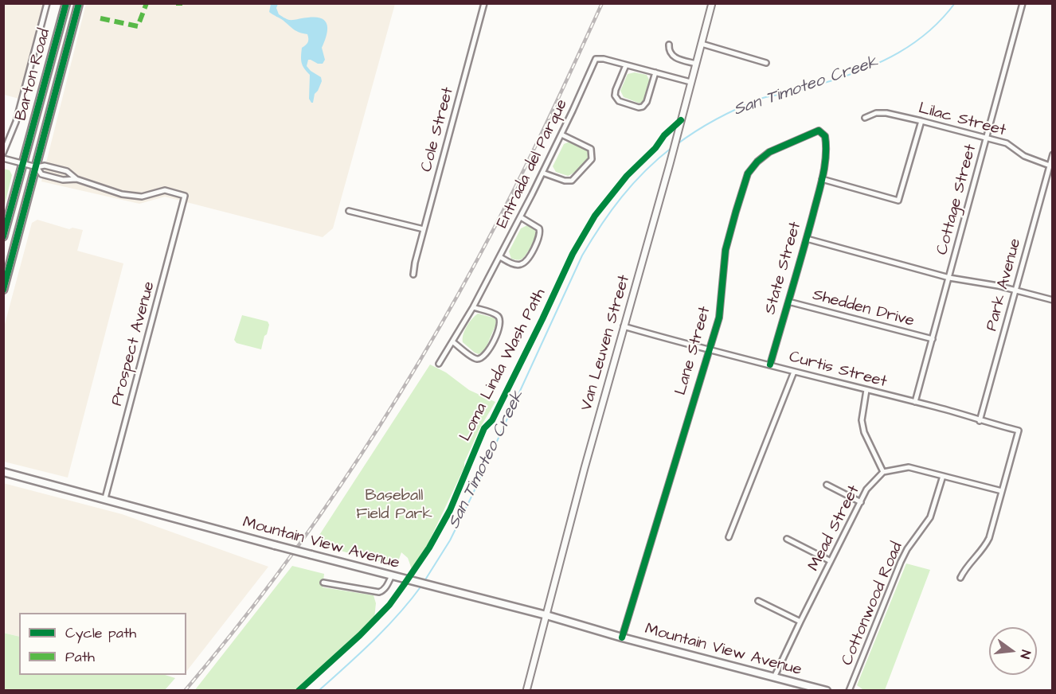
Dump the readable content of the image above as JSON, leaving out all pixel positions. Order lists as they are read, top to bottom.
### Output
{
  "streets": {
    "main road": ["Barton Road", "Mountain View Avenue"],
    "street": [
      "Lilac Street",
      "Cole Street",
      "Entrada del Parque",
      "Cottage Street",
      "State Street",
      "Park Avenue",
      "Shedden Drive",
      "Van Leuven Street",
      "Prospect Avenue",
      "Lane Street",
      "Curtis Street",
      "Mead Street",
      "Cottonwood Road"
    ],
    "cycle path": ["Loma Linda Wash Path"]
  },
  "crossings": [
    ["Lilac Street", "Cottage Street"],
    ["Lilac Street", "Park Avenue"],
    ["Entrada del Parque", "Van Leuven Street"],
    ["Cottage Street", "Shedden Drive"],
    ["Cottage Street", "Curtis Street"],
    ["State Street", "Shedden Drive"],
    ["State Street", "Lane Street"],
    ["State Street", "Curtis Street"],
    ["Park Avenue", "Curtis Street"],
    ["Van Leuven Street", "Curtis Street"],
    ["Van Leuven Street", "Mountain View Avenue"],
    ["Prospect Avenue", "Mountain View Avenue"],
    ["Lane Street", "Curtis Street"],
    ["Lane Street", "Mountain View Avenue"],
    ["Mead Street", "Mountain View Avenue"]
  ],
  "water": ["San Timoteo Creek"],
  "parks": ["Baseball Field Park"],
  "legend": ["Cycle path", "Path"],
  "north": "right"
}
